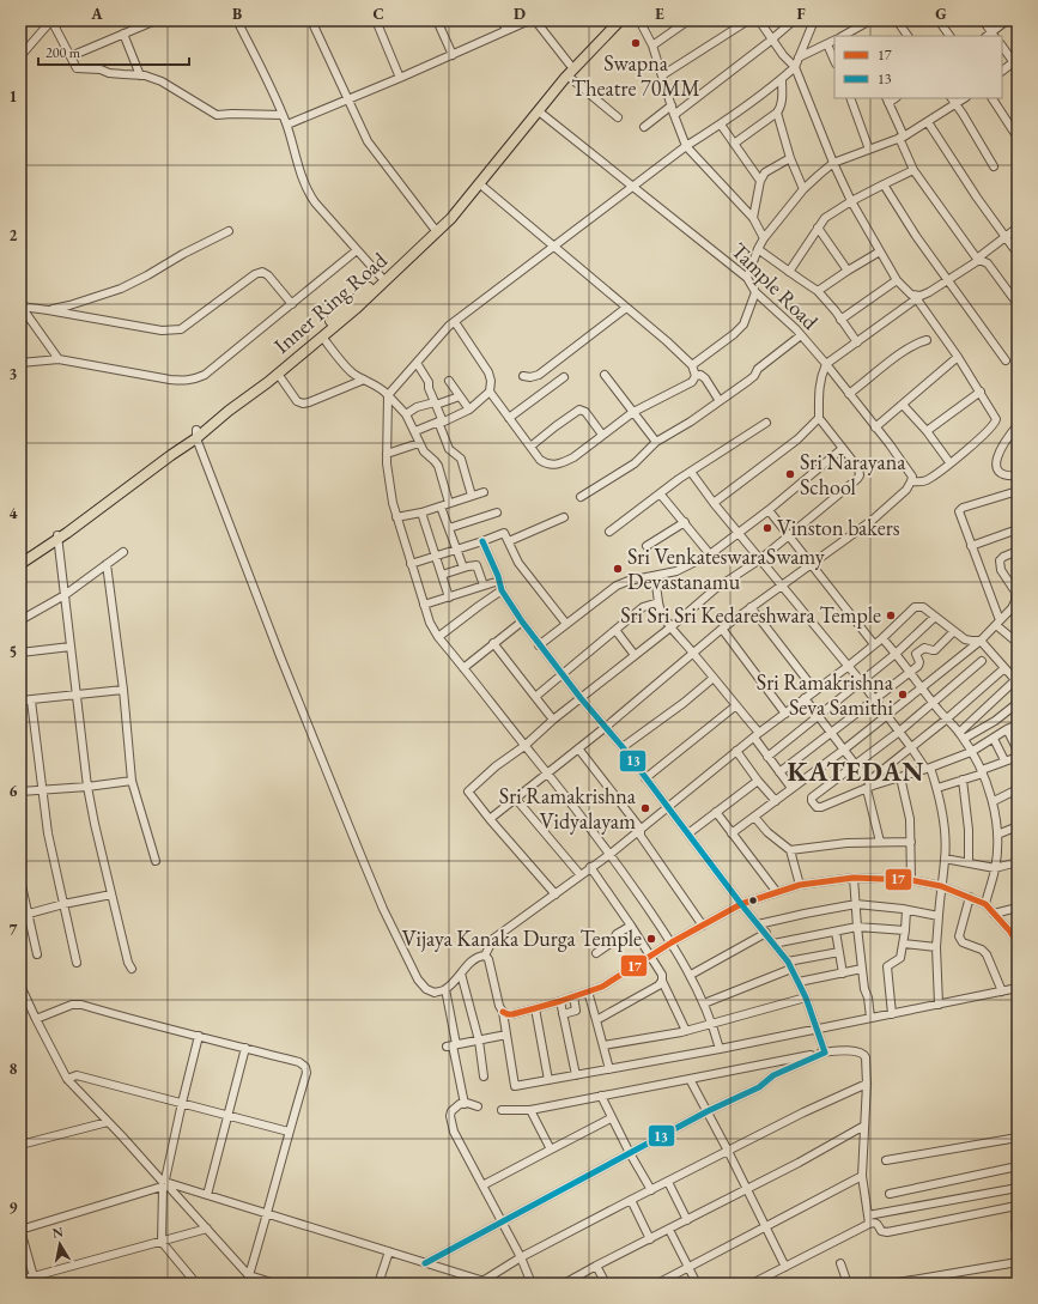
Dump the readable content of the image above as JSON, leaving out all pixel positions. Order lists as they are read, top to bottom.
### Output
{
  "streets": {
    "main road": ["Inner Ring Road"],
    "street": ["Tample Road"]
  },
  "crossings": [
    ["Tample Road", "Inner Ring Road"]
  ],
  "districts": ["KATEDAN"],
  "places": [
    "Swapna Theatre 70MM",
    "Sri Narayana School",
    "Vinston bakers",
    "Sri VenkateswaraSwamy Devastanamu",
    "Sri Sri Sri Kedareshwara Temple",
    "Sri Ramakrishna Seva Samithi",
    "Sri Ramakrishna Vidyalayam",
    "Vijaya Kanaka Durga Temple"
  ],
  "lines": ["transit line 13", "transit line 17"],
  "legend": ["17", "13"],
  "scale_bar": "200 m",
  "north": "top",
  "grid": {
    "columns": [
      "A",
      "B",
      "C",
      "D",
      "E",
      "F",
      "G"
    ],
    "rows": [
      "1",
      "2",
      "3",
      "4",
      "5",
      "6",
      "7",
      "8",
      "9"
    ]
  }
}
